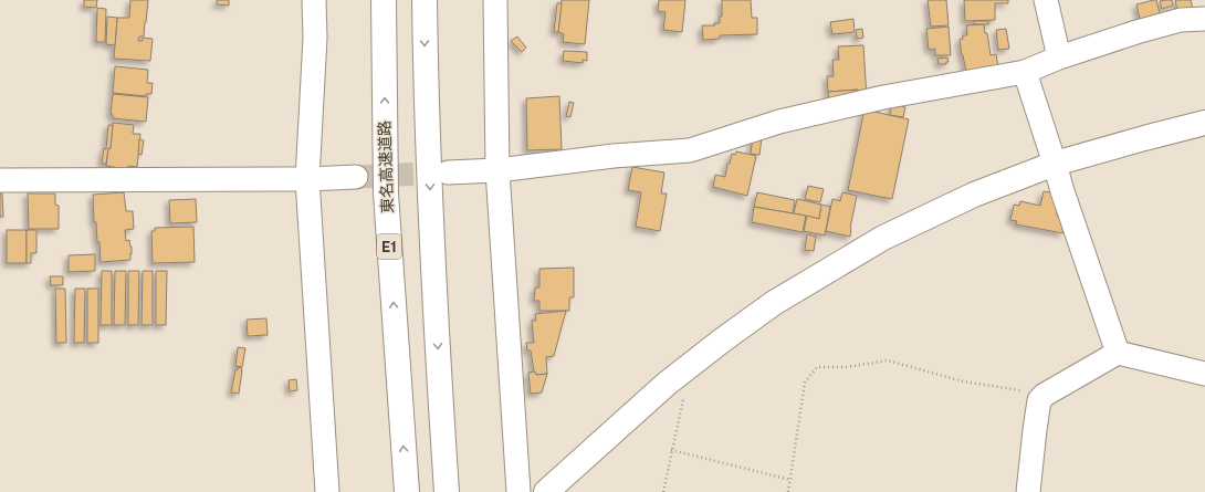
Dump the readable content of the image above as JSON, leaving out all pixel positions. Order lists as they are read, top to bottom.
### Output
{
  "streets": {
    "main road": ["東名高速道路", "E1"]
  }
}
